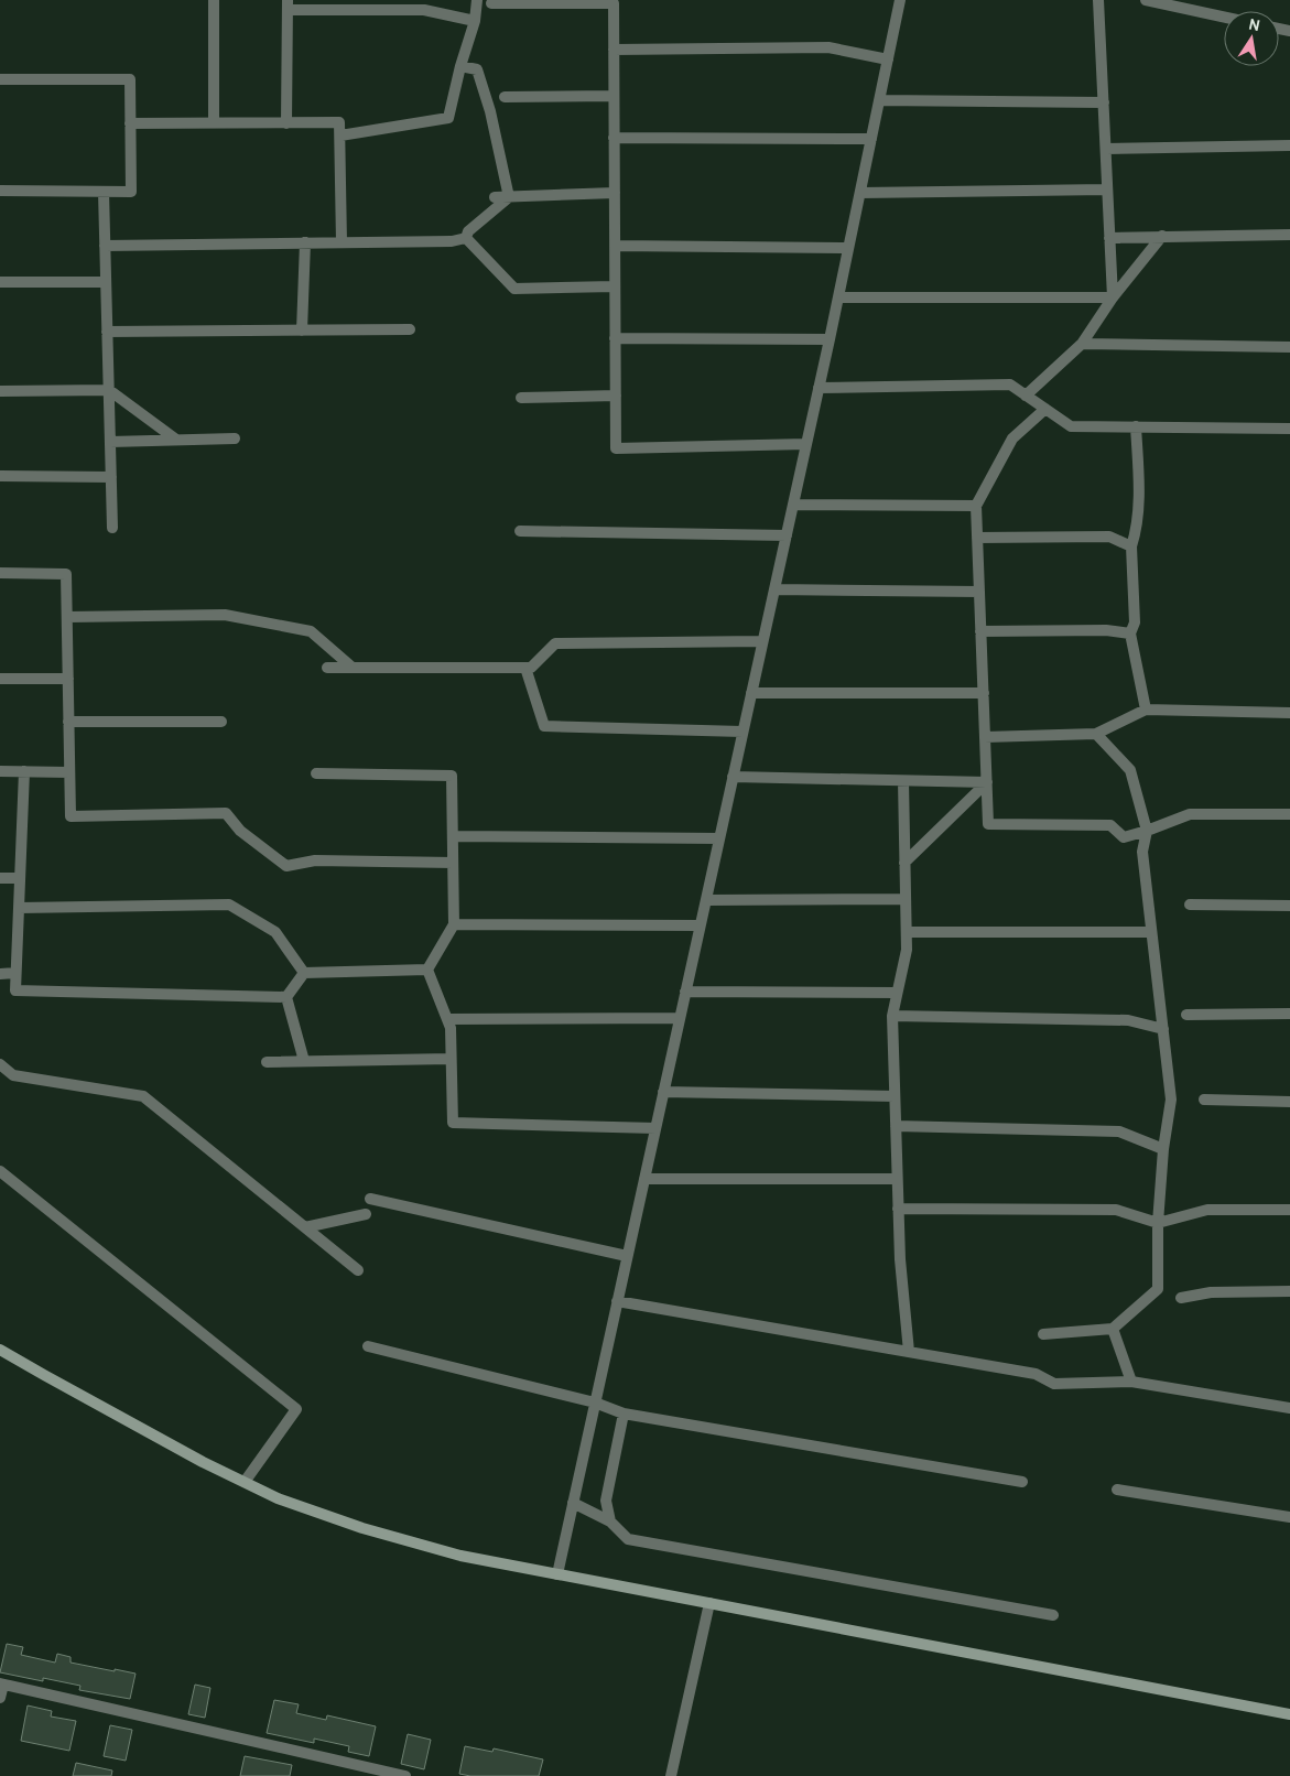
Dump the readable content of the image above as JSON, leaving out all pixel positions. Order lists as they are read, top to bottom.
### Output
{
  "north": "top"
}
